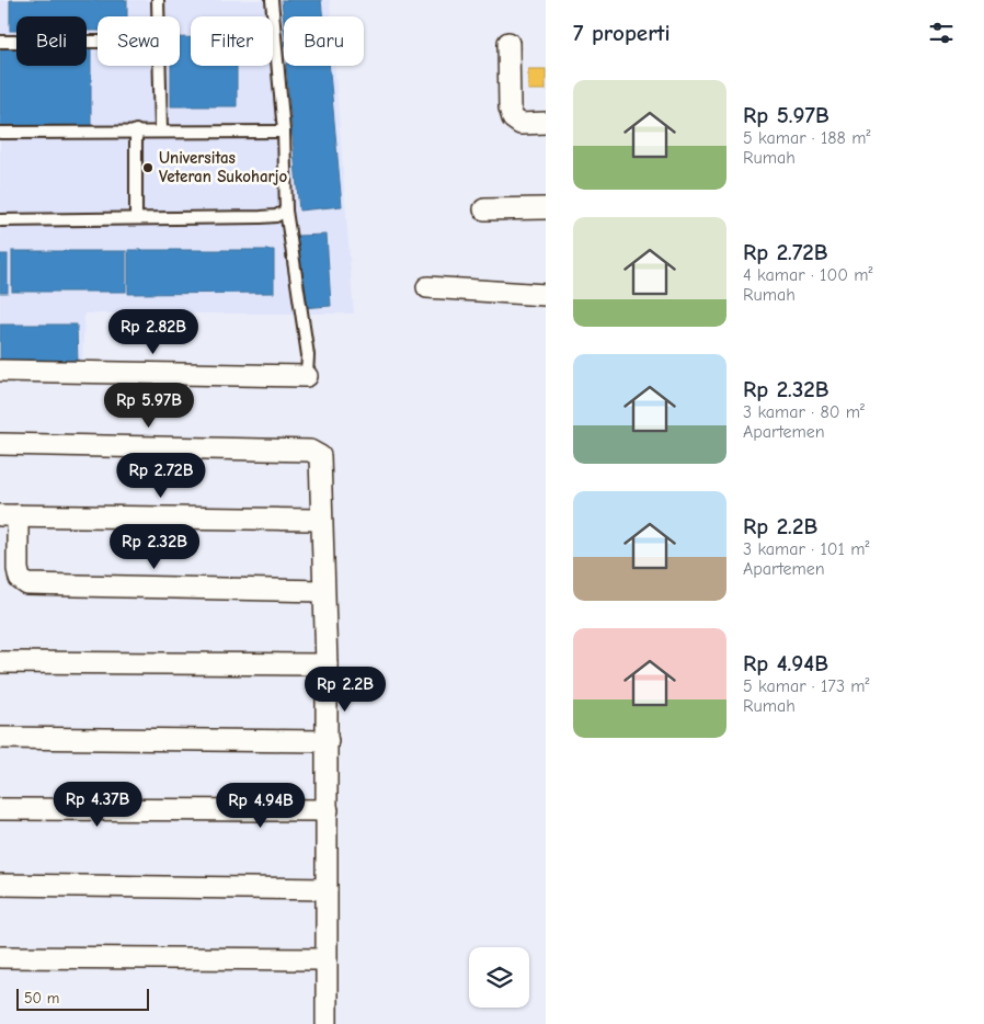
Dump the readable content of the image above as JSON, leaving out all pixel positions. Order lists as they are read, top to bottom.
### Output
{
  "places": ["Universitas Veteran Sukoharjo"],
  "scale_bar": "50 m",
  "page": {
    "heading": "7 properti",
    "chip": [
      "Beli",
      "Sewa",
      "Filter",
      "Baru"
    ],
    "list": [
      {
        "name": "Rp 5.97B",
        "note": "5 kamar · 188 m² · Rumah"
      },
      {
        "name": "Rp 2.72B",
        "note": "4 kamar · 100 m² · Rumah"
      },
      {
        "name": "Rp 2.32B",
        "note": "3 kamar · 80 m² · Apartemen"
      },
      {
        "name": "Rp 2.2B",
        "note": "3 kamar · 101 m² · Apartemen"
      },
      {
        "name": "Rp 4.94B",
        "note": "5 kamar · 173 m² · Rumah"
      }
    ],
    "price": [
      "Rp 2.82B",
      "Rp 5.97B",
      "Rp 2.72B",
      "Rp 2.32B",
      "Rp 2.2B",
      "Rp 4.37B",
      "Rp 4.94B"
    ],
    "scale": "50 m"
  }
}
